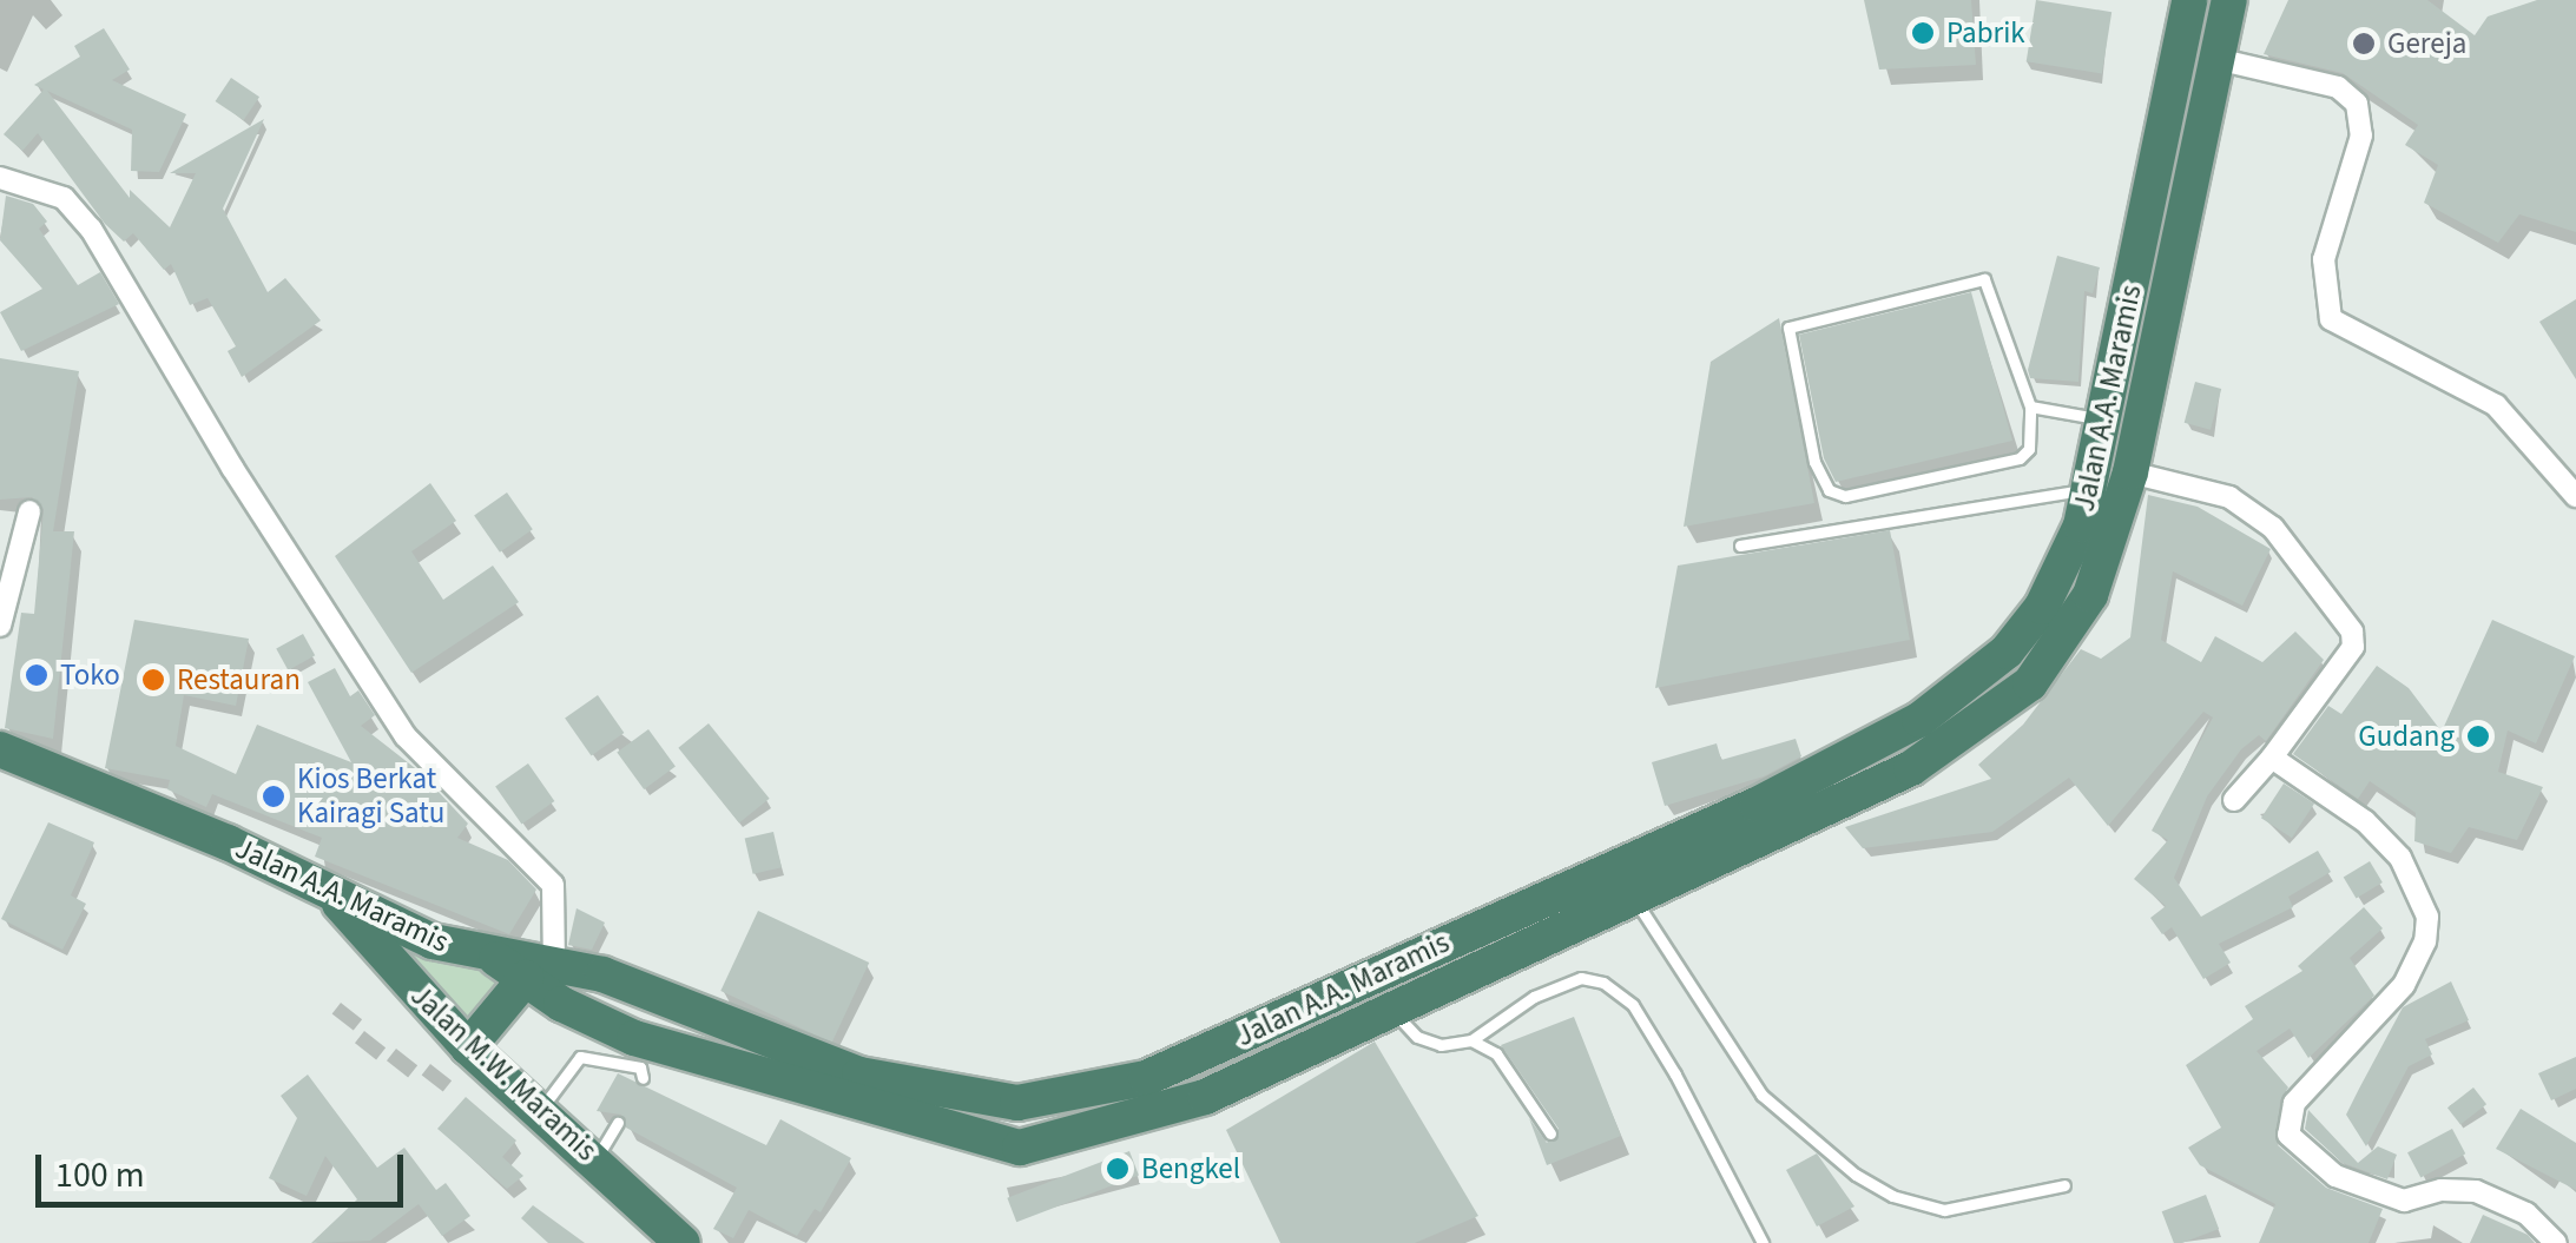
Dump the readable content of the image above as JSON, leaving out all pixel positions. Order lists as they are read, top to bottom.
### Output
{
  "streets": {
    "highway": ["Jalan A.A. Maramis", "Jalan M.W. Maramis"]
  },
  "crossings": [
    ["Jalan A.A. Maramis", "Jalan M.W. Maramis"]
  ],
  "places": [
    "Pabrik",
    "Gereja",
    "Toko",
    "Restauran",
    "Gudang",
    "Kios Berkat Kairagi Satu",
    "Bengkel"
  ],
  "scale_bar": "100 m"
}
